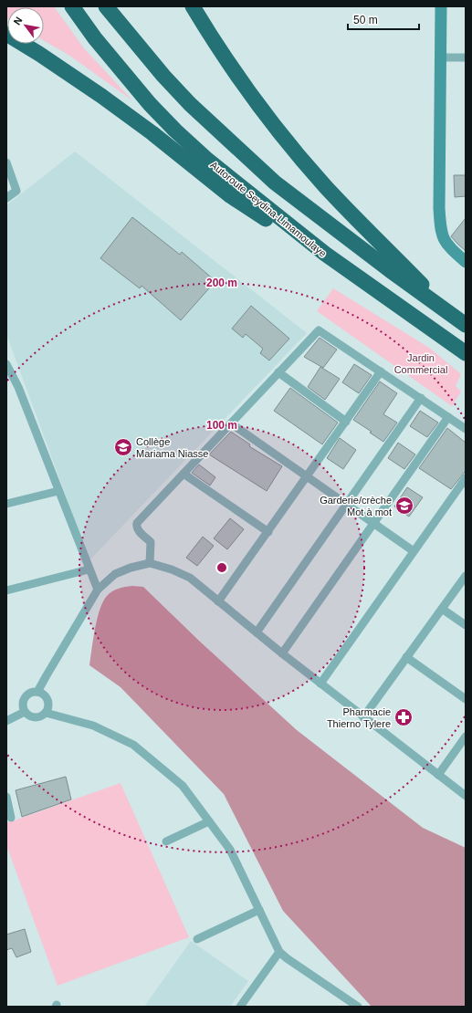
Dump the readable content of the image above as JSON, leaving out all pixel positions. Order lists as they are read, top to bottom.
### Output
{
  "streets": {
    "highway": ["Autoroute Seydina-Limamoulaye"]
  },
  "parks": ["Jardin Commercial"],
  "places": {
    "school or university": ["Collège Mariama Niasse", "Garderie/crèche Mot à mot"],
    "pharmacy": ["Pharmacie Thierno Tylere"]
  },
  "scale_bar": "50 m",
  "north": "top left",
  "rings": ["200 m", "100 m"]
}
